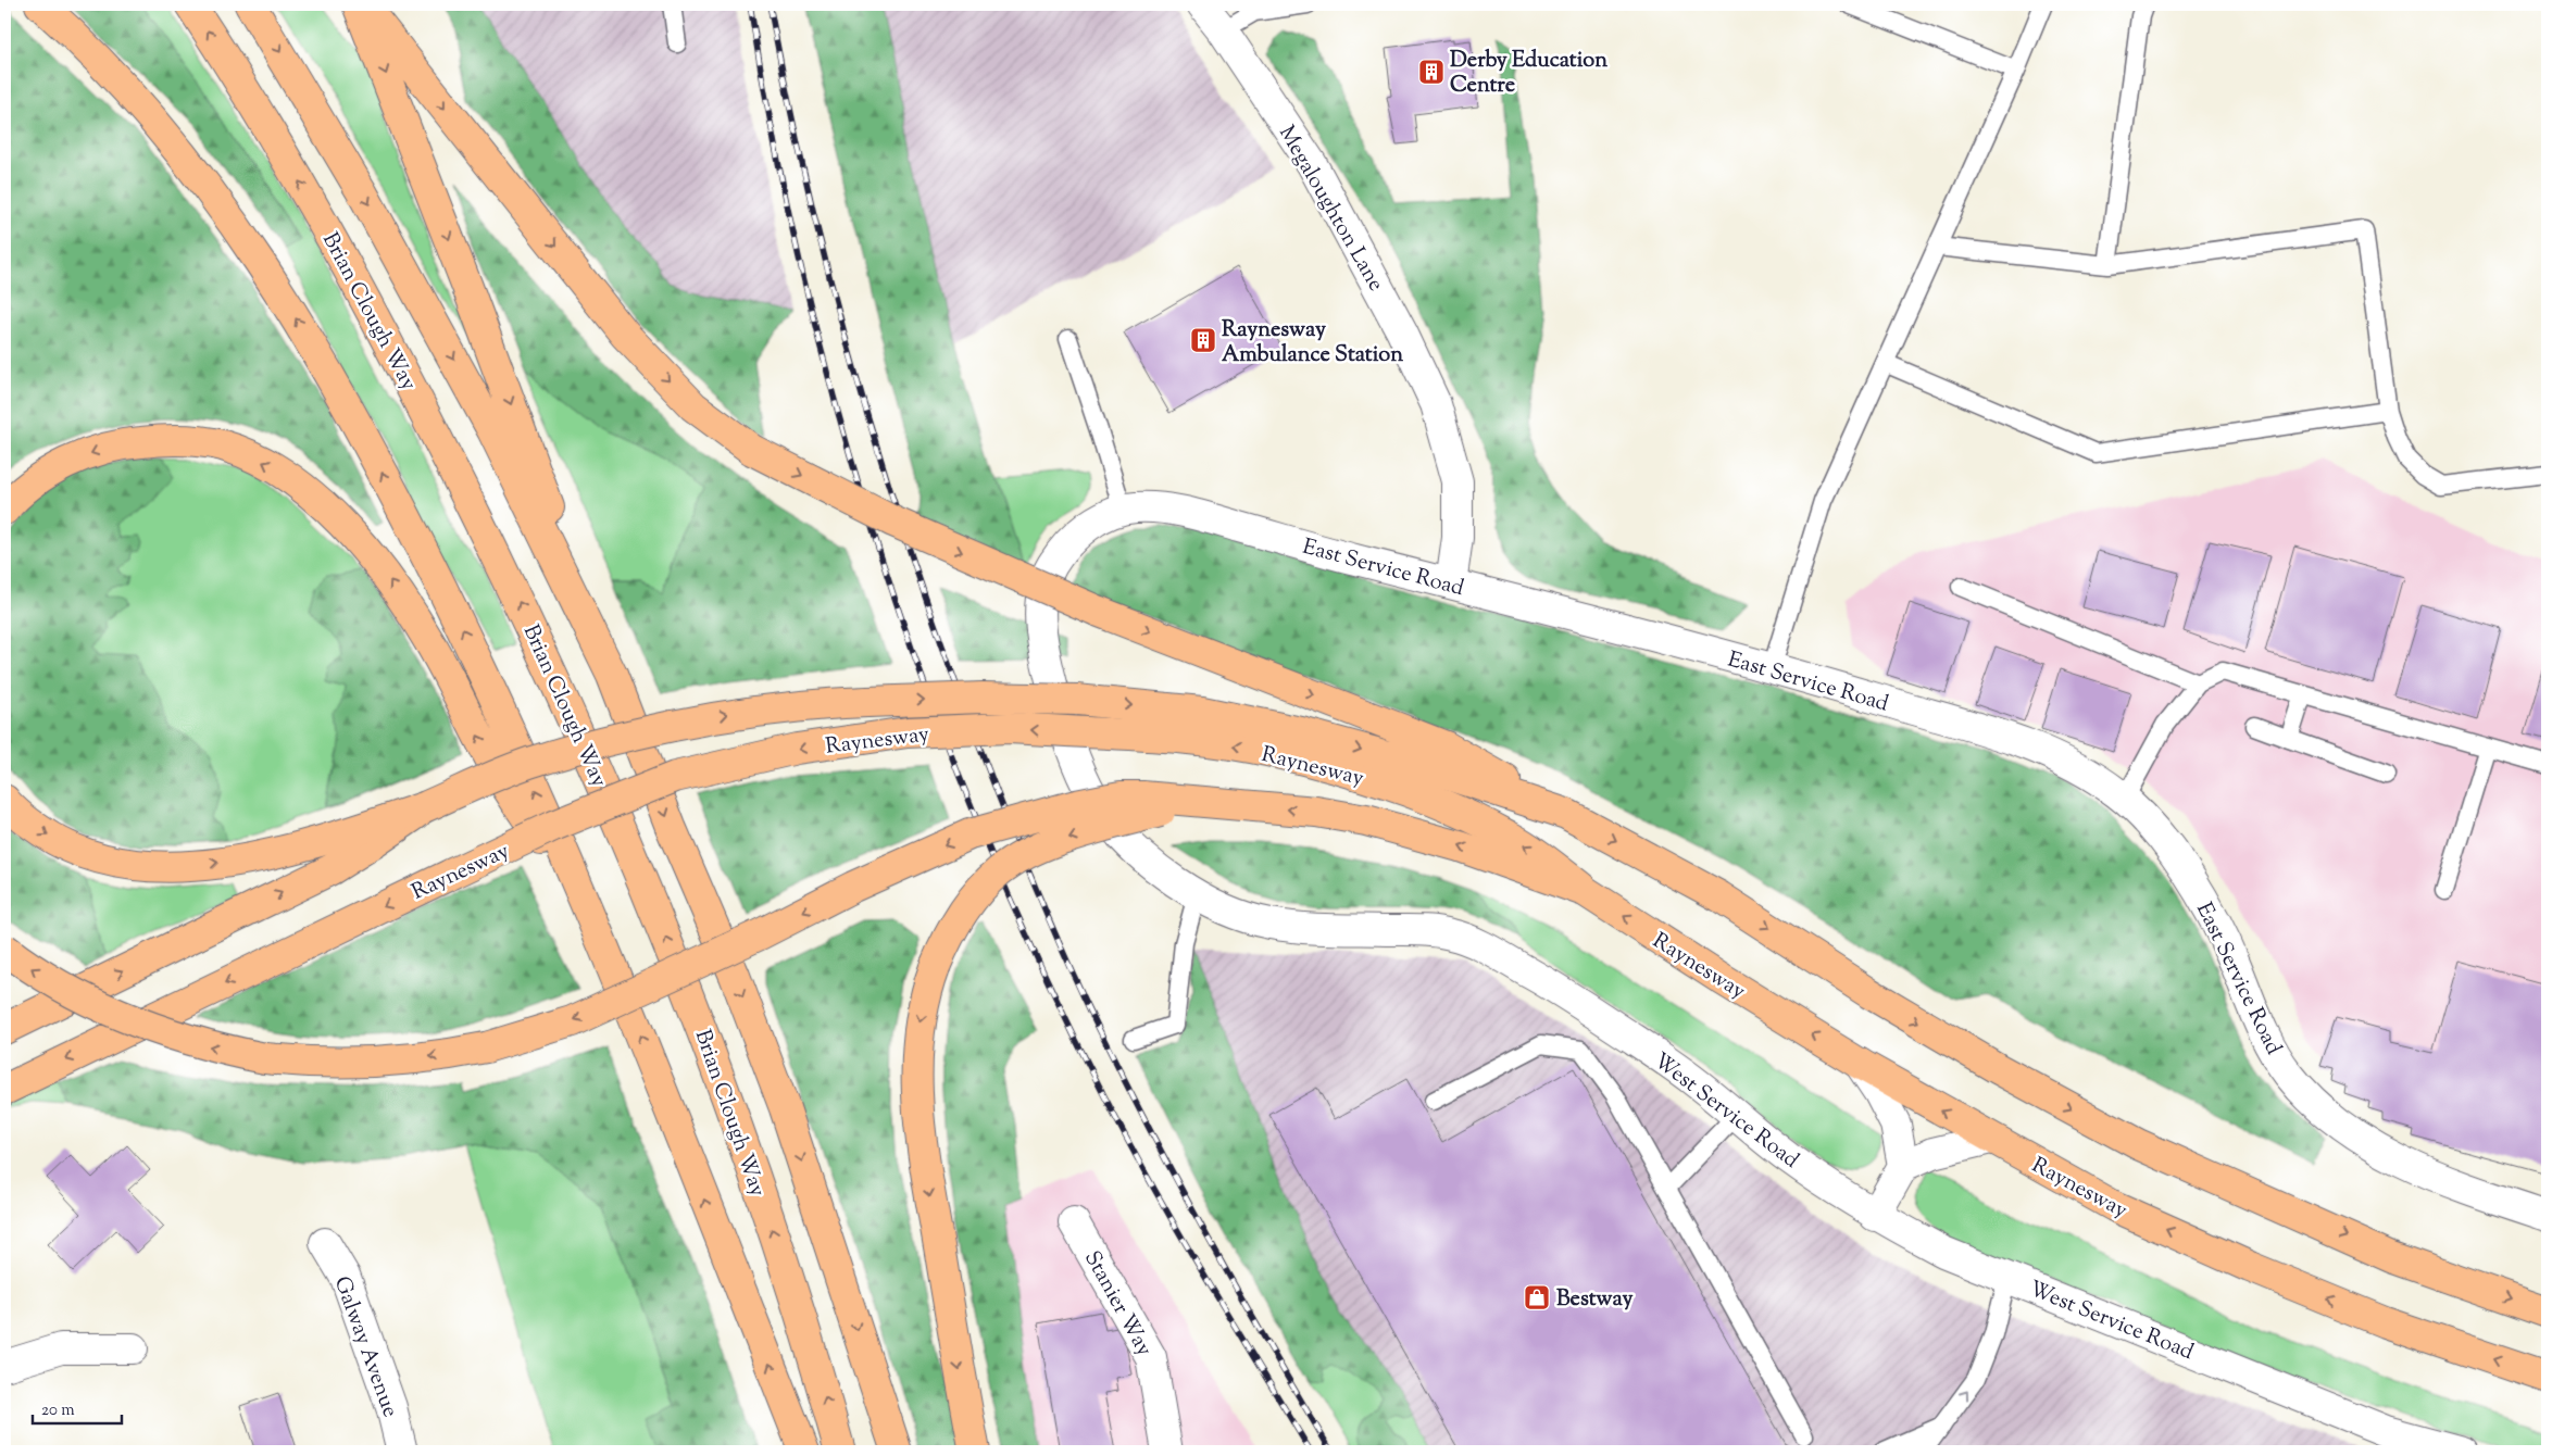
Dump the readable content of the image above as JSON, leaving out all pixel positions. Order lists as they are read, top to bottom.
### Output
{
  "streets": {
    "main road": ["Brian Clough Way", "Raynesway"],
    "street": [
      "Megaloughton Lane",
      "East Service Road",
      "West Service Road",
      "Stanier Way",
      "Galway Avenue"
    ]
  },
  "crossings": [
    ["Megaloughton Lane", "East Service Road"],
    ["East Service Road", "Raynesway"],
    ["East Service Road", "West Service Road"],
    ["Raynesway", "West Service Road"]
  ],
  "places": {
    "building": ["Derby Education Centre", "Raynesway Ambulance Station"],
    "shop": ["Bestway"]
  },
  "scale_bar": "20 m"
}
